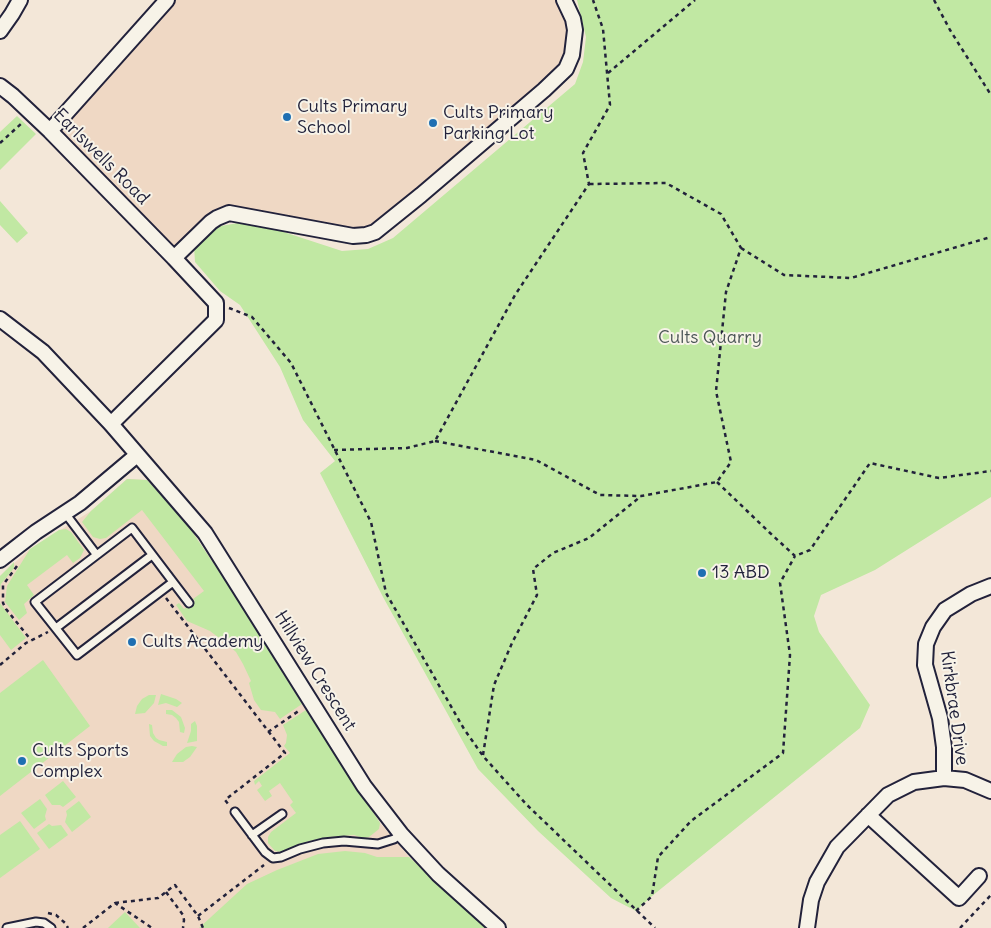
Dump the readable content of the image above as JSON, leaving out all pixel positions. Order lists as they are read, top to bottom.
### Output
{
  "streets": {
    "street": ["Earlswells Road", "Hillview Crescent", "Kirkbrae Drive"]
  },
  "parks": ["Cults Quarry"],
  "places": [
    "Cults Primary School",
    "Cults Primary Parking Lot",
    "13 ABD",
    "Cults Academy",
    "Cults Sports Complex"
  ]
}
